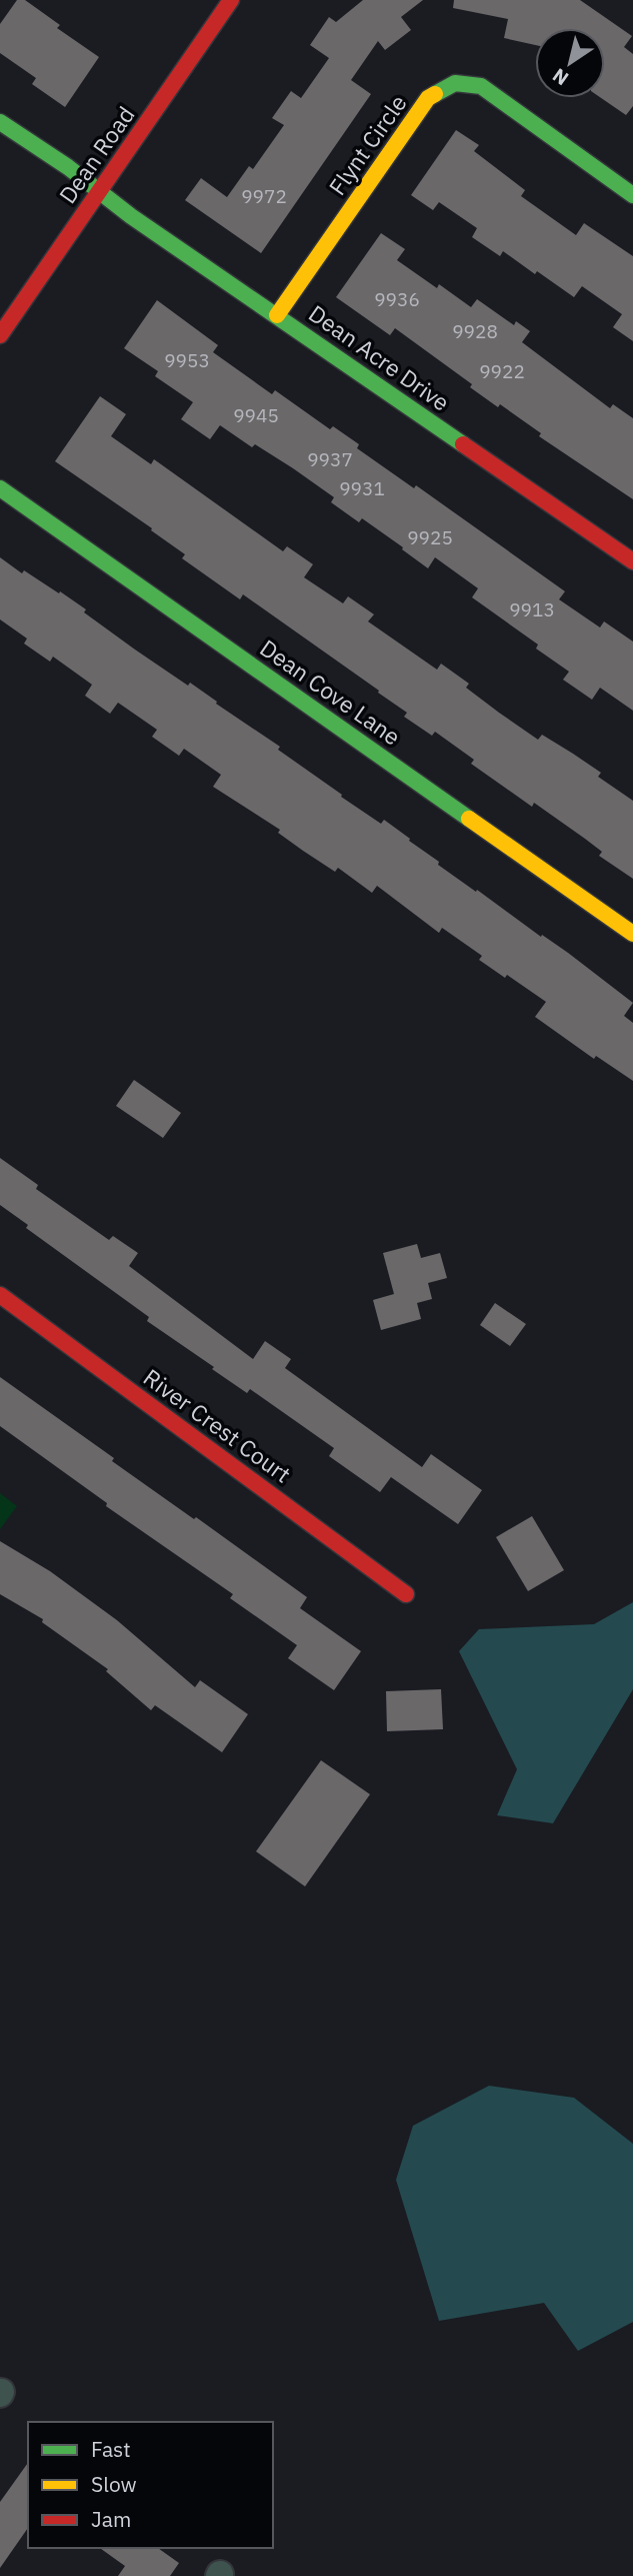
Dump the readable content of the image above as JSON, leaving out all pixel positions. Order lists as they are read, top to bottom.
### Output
{
  "streets": {
    "street": [
      "Flynt Circle",
      "Dean Road",
      "Dean Acre Drive",
      "Dean Cove Lane",
      "River Crest Court"
    ]
  },
  "crossings": [
    ["Flynt Circle", "Dean Acre Drive"],
    ["Dean Road", "Dean Acre Drive"]
  ],
  "house_numbers": [
    "9972",
    "9936",
    "9928",
    "9953",
    "9922",
    "9945",
    "9937",
    "9931",
    "9925",
    "9913"
  ],
  "legend": ["Fast", "Slow", "Jam"],
  "north": "bottom left"
}
